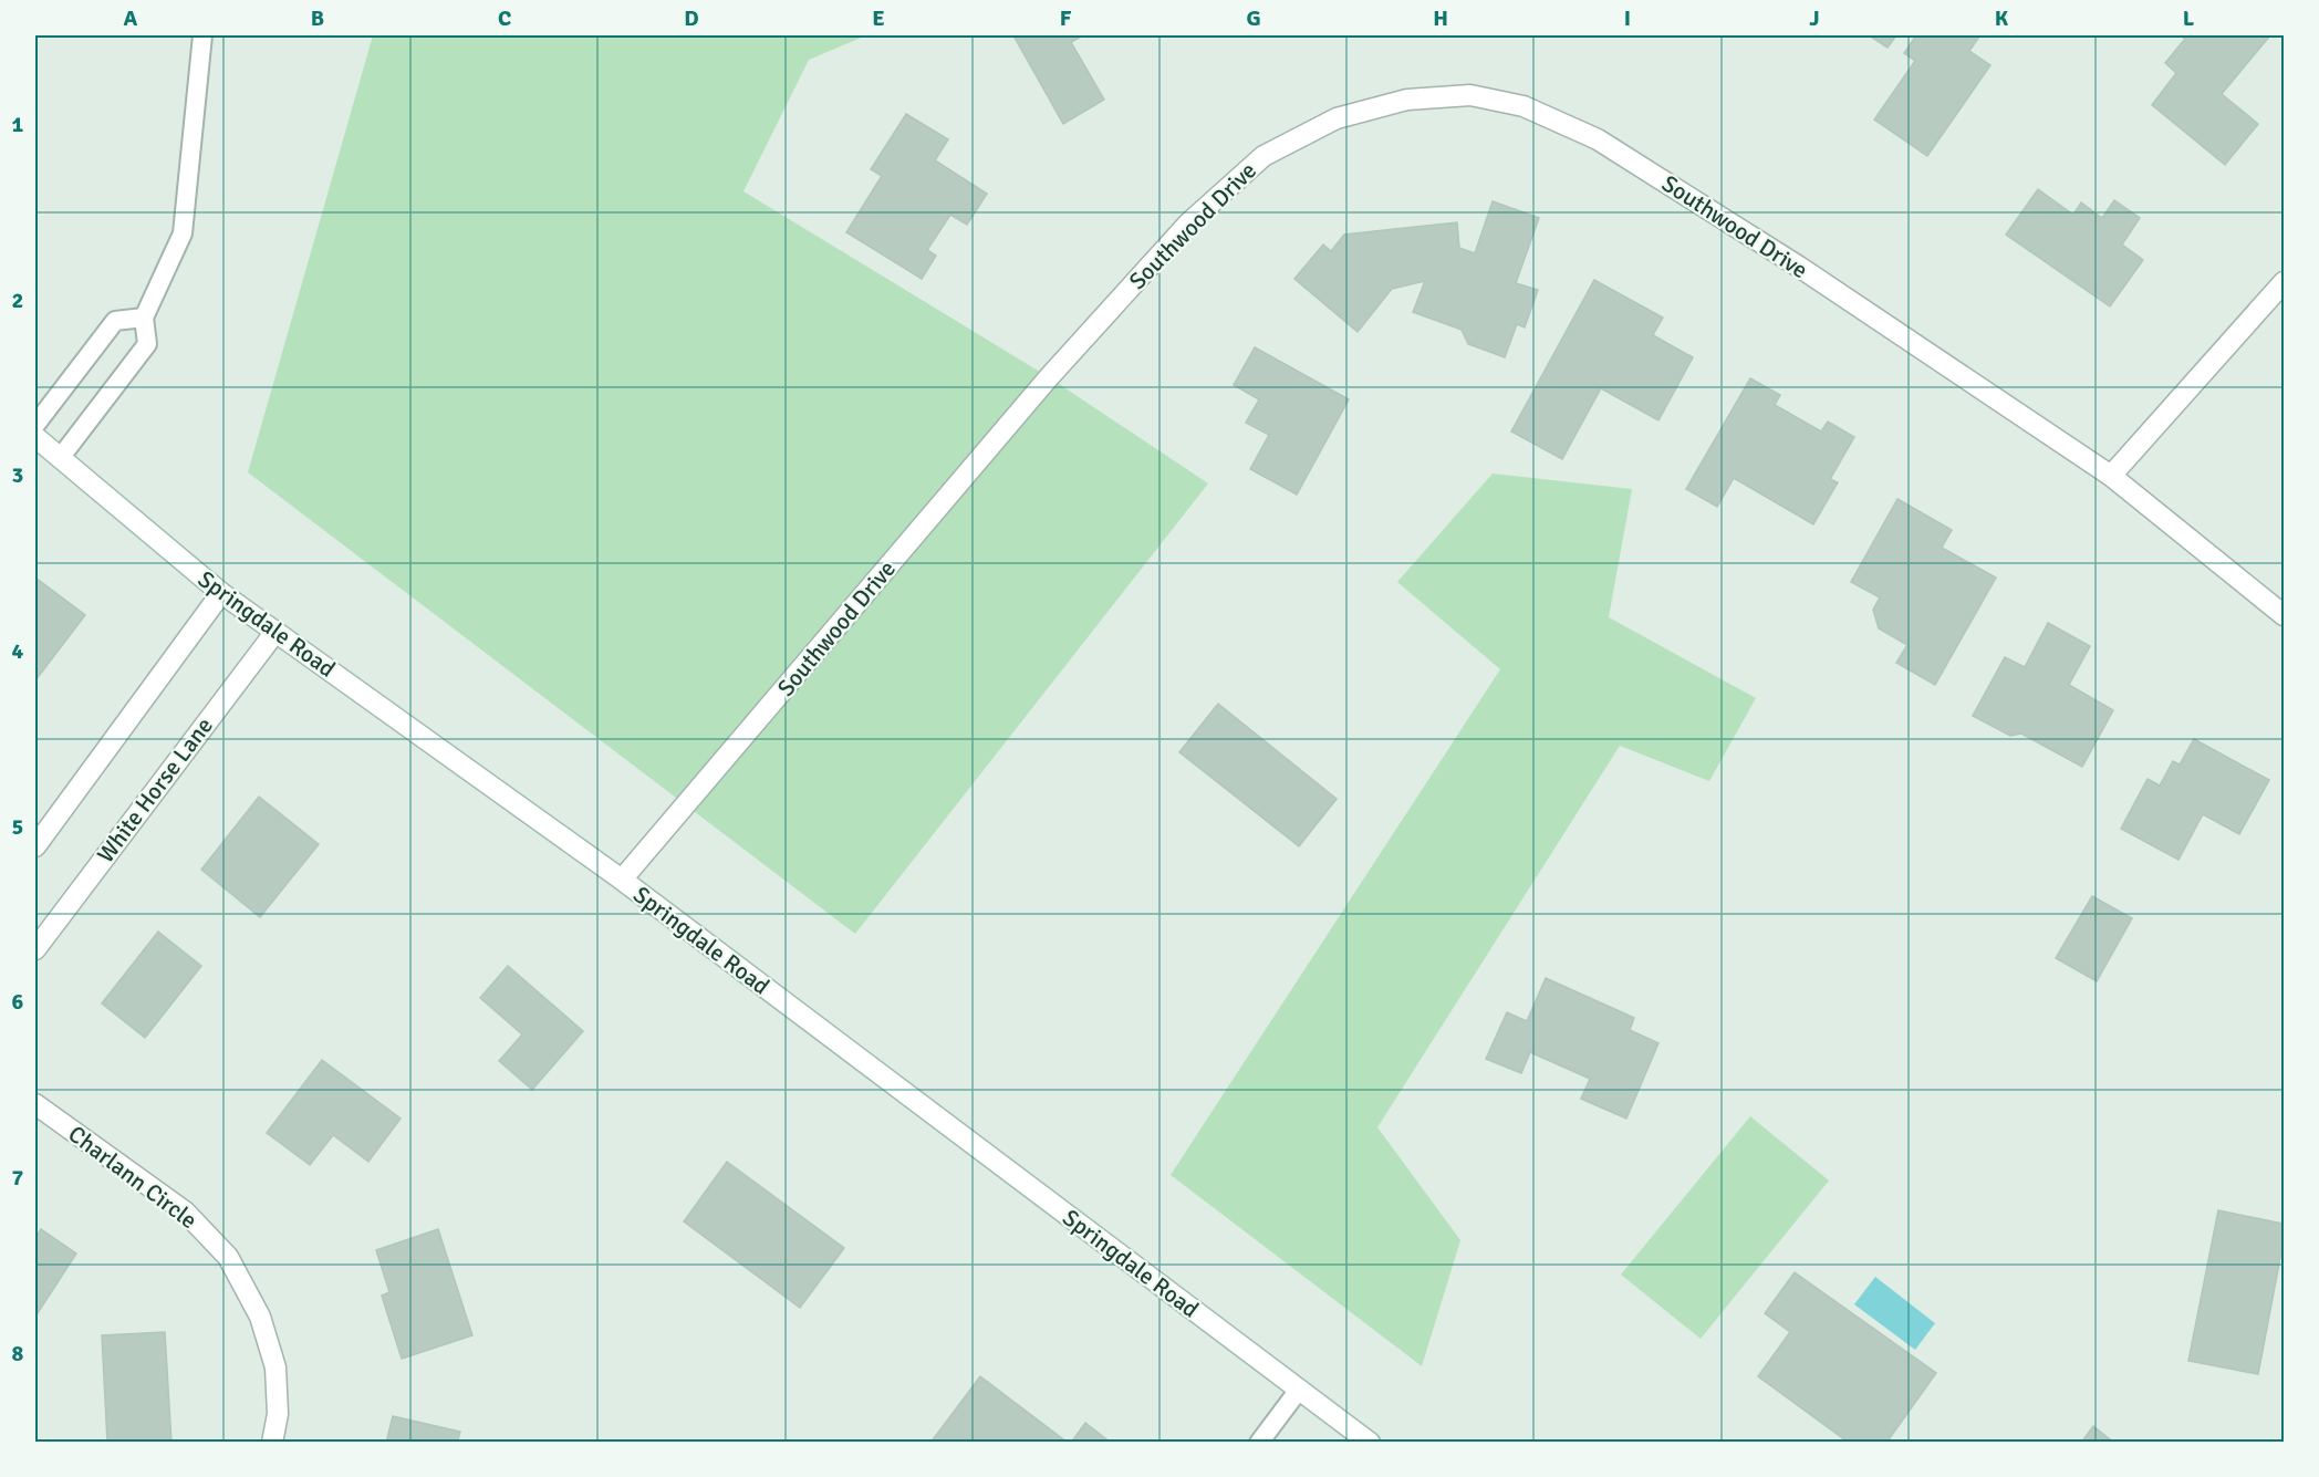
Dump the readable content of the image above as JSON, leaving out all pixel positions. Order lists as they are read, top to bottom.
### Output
{
  "streets": {
    "street": [
      "Southwood Drive",
      "Springdale Road",
      "White Horse Lane",
      "Charlann Circle"
    ]
  },
  "crossings": [
    ["Southwood Drive", "Springdale Road"],
    ["Springdale Road", "White Horse Lane"]
  ],
  "grid": {
    "columns": [
      "A",
      "B",
      "C",
      "D",
      "E",
      "F",
      "G",
      "H",
      "I",
      "J",
      "K",
      "L"
    ],
    "rows": [
      "1",
      "2",
      "3",
      "4",
      "5",
      "6",
      "7",
      "8"
    ]
  }
}
